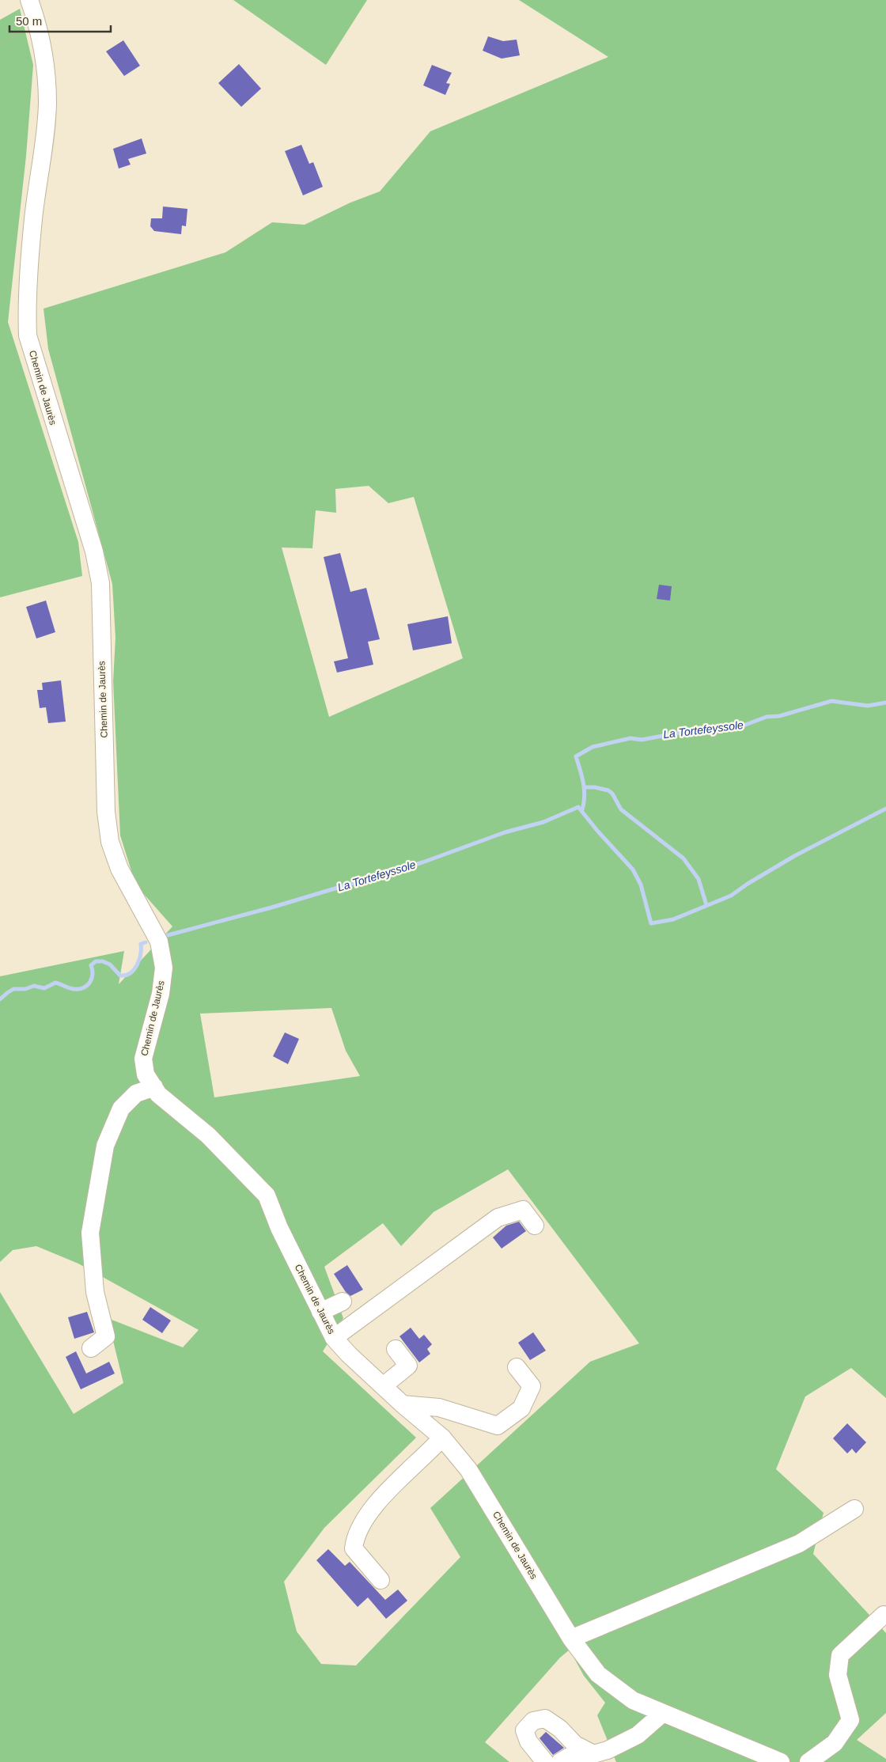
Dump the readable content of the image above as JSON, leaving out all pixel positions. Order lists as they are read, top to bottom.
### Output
{
  "streets": {
    "street": ["Chemin de Jaurès"]
  },
  "water": ["La Tortefeyssole"],
  "scale_bar": "50 m"
}
